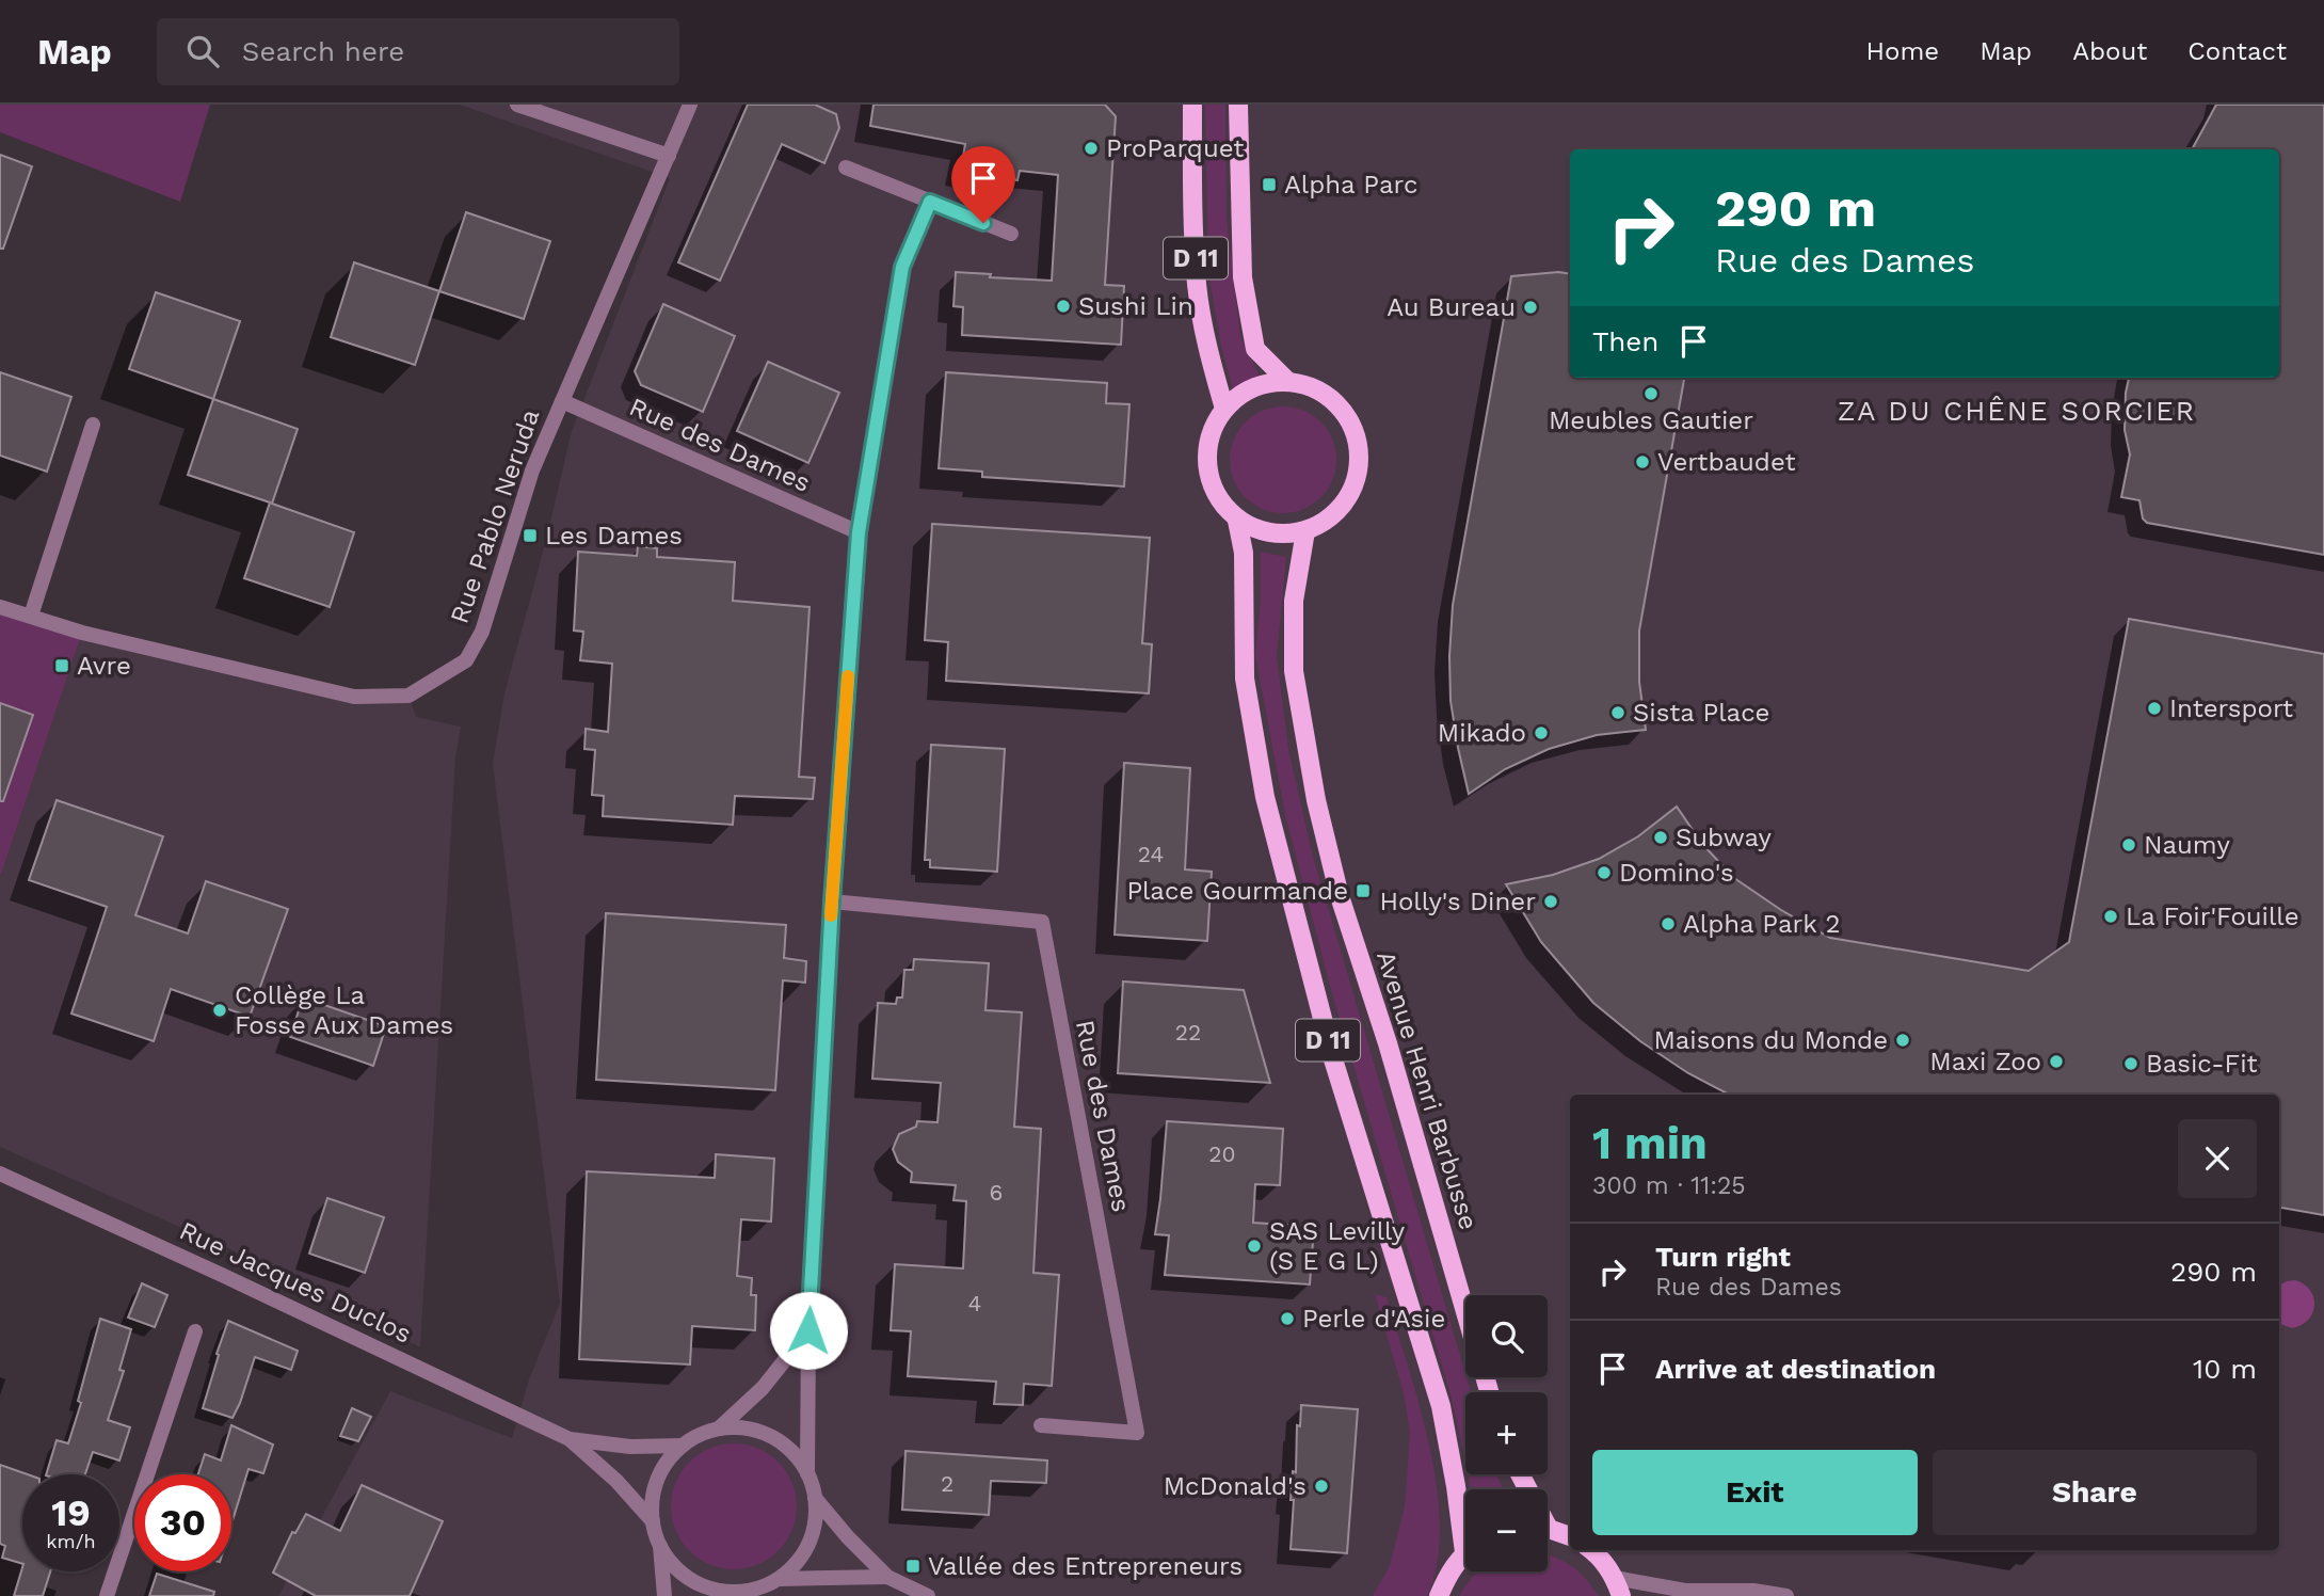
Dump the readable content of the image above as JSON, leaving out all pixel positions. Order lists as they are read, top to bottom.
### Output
{
  "streets": {
    "main road": ["D 11", "Avenue Henri Barbusse"],
    "street": ["Rue des Dames", "Rue Pablo Neruda", "Rue Jacques Duclos"]
  },
  "crossings": [
    ["D 11", "Avenue Henri Barbusse"],
    ["Rue des Dames", "Rue Pablo Neruda"]
  ],
  "districts": ["ZA DU CHÊNE SORCIER"],
  "places": {
    "other": [
      "ProParquet",
      "Sushi Lin",
      "Au Bureau",
      "Meubles Gautier",
      "Vertbaudet",
      "Intersport",
      "Sista Place",
      "Mikado",
      "Subway",
      "Naumy",
      "Domino's",
      "Holly's Diner",
      "La Foir'Fouille",
      "Alpha Park 2",
      "Collège La Fosse Aux Dames",
      "Maisons du Monde",
      "Maxi Zoo",
      "Basic-Fit",
      "SAS Levilly (S E G L)",
      "Perle d'Asie",
      "McDonald's"
    ],
    "transit": [
      "Alpha Parc",
      "Les Dames",
      "Avre",
      "Place Gourmande",
      "Vallée des Entrepreneurs"
    ]
  },
  "house_numbers": [
    "24",
    "22",
    "20",
    "6",
    "4",
    "2"
  ],
  "page": {
    "header": "Map",
    "search": "Search here",
    "nav": [
      "Home",
      "Map",
      "About",
      "Contact"
    ],
    "turn": ["290 m", "Rue des Dames"],
    "then": "Then",
    "heading": ["1 min", "300 m · 11:25"],
    "list": [
      {
        "name": "Turn right",
        "note": "Rue des Dames",
        "value": "290 m"
      },
      {
        "name": "Arrive at destination",
        "value": "10 m"
      }
    ],
    "map_buttons": ["+", "−"],
    "buttons": ["Exit", "Share"],
    "speed": "19 km/h",
    "limit": "30"
  }
}
